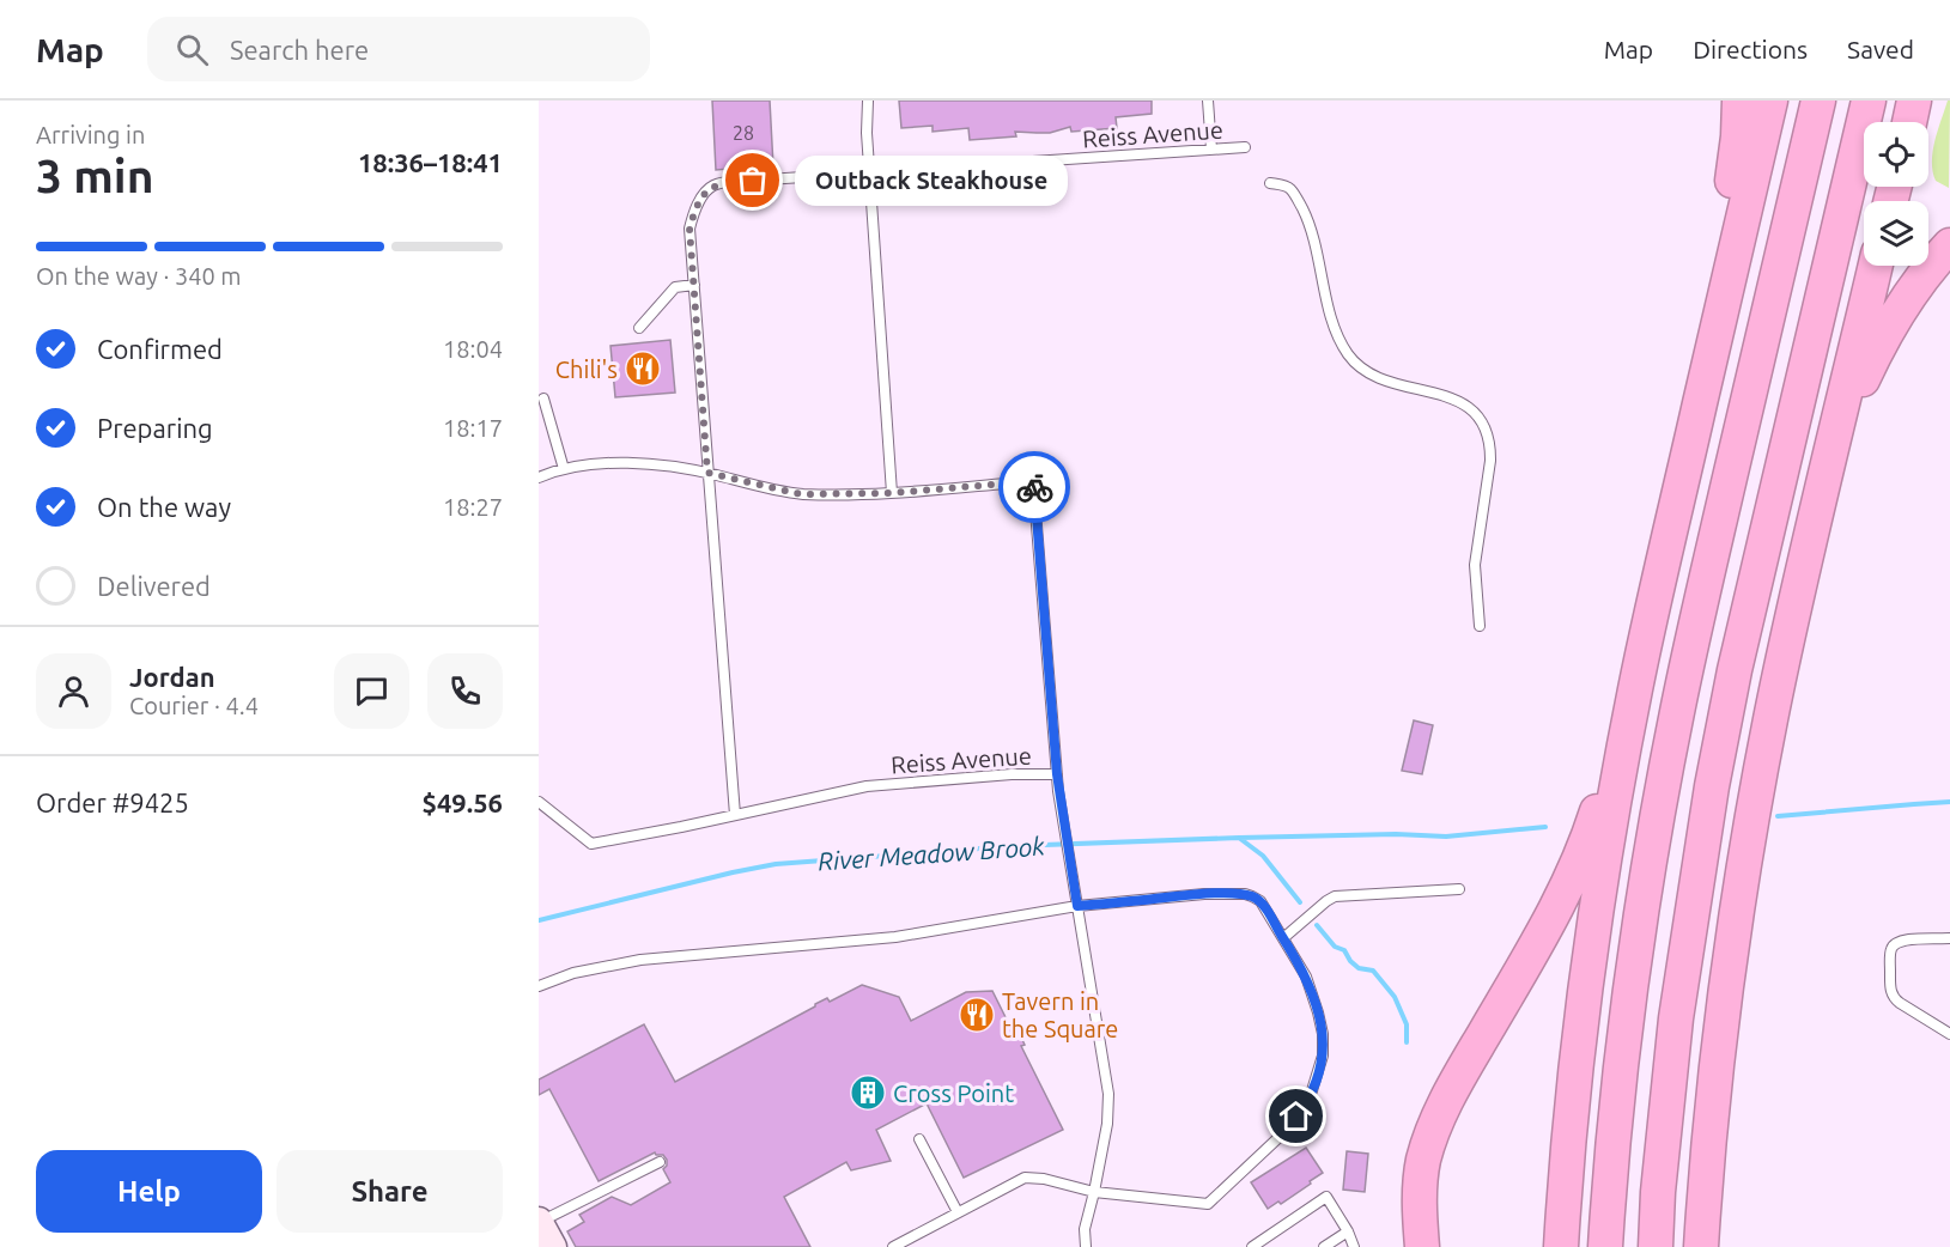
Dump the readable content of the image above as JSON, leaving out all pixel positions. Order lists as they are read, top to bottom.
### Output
{
  "streets": {
    "lane": ["Reiss Avenue"]
  },
  "water": ["River Meadow Brook"],
  "places": {
    "other": ["Outback Steakhouse"],
    "restaurant": ["Chili's", "Tavern in the Square"],
    "building": ["Cross Point"]
  },
  "house_numbers": ["28"],
  "page": {
    "header": "Map",
    "search": "Search here",
    "nav": ["Map", "Directions", "Saved"],
    "heading": ["3 min", "Arriving in", "18:36–18:41"],
    "panel": [
      "Jordan",
      "Courier · 4.4",
      "Order #9425",
      "$49.56"
    ],
    "bubble": "Outback Steakhouse",
    "bar": "On the way · 340 m",
    "list": [
      ["Confirmed", "18:04"],
      ["Preparing", "18:17"],
      ["On the way", "18:27"],
      "Delivered"
    ],
    "buttons": ["Help", "Share"]
  }
}
